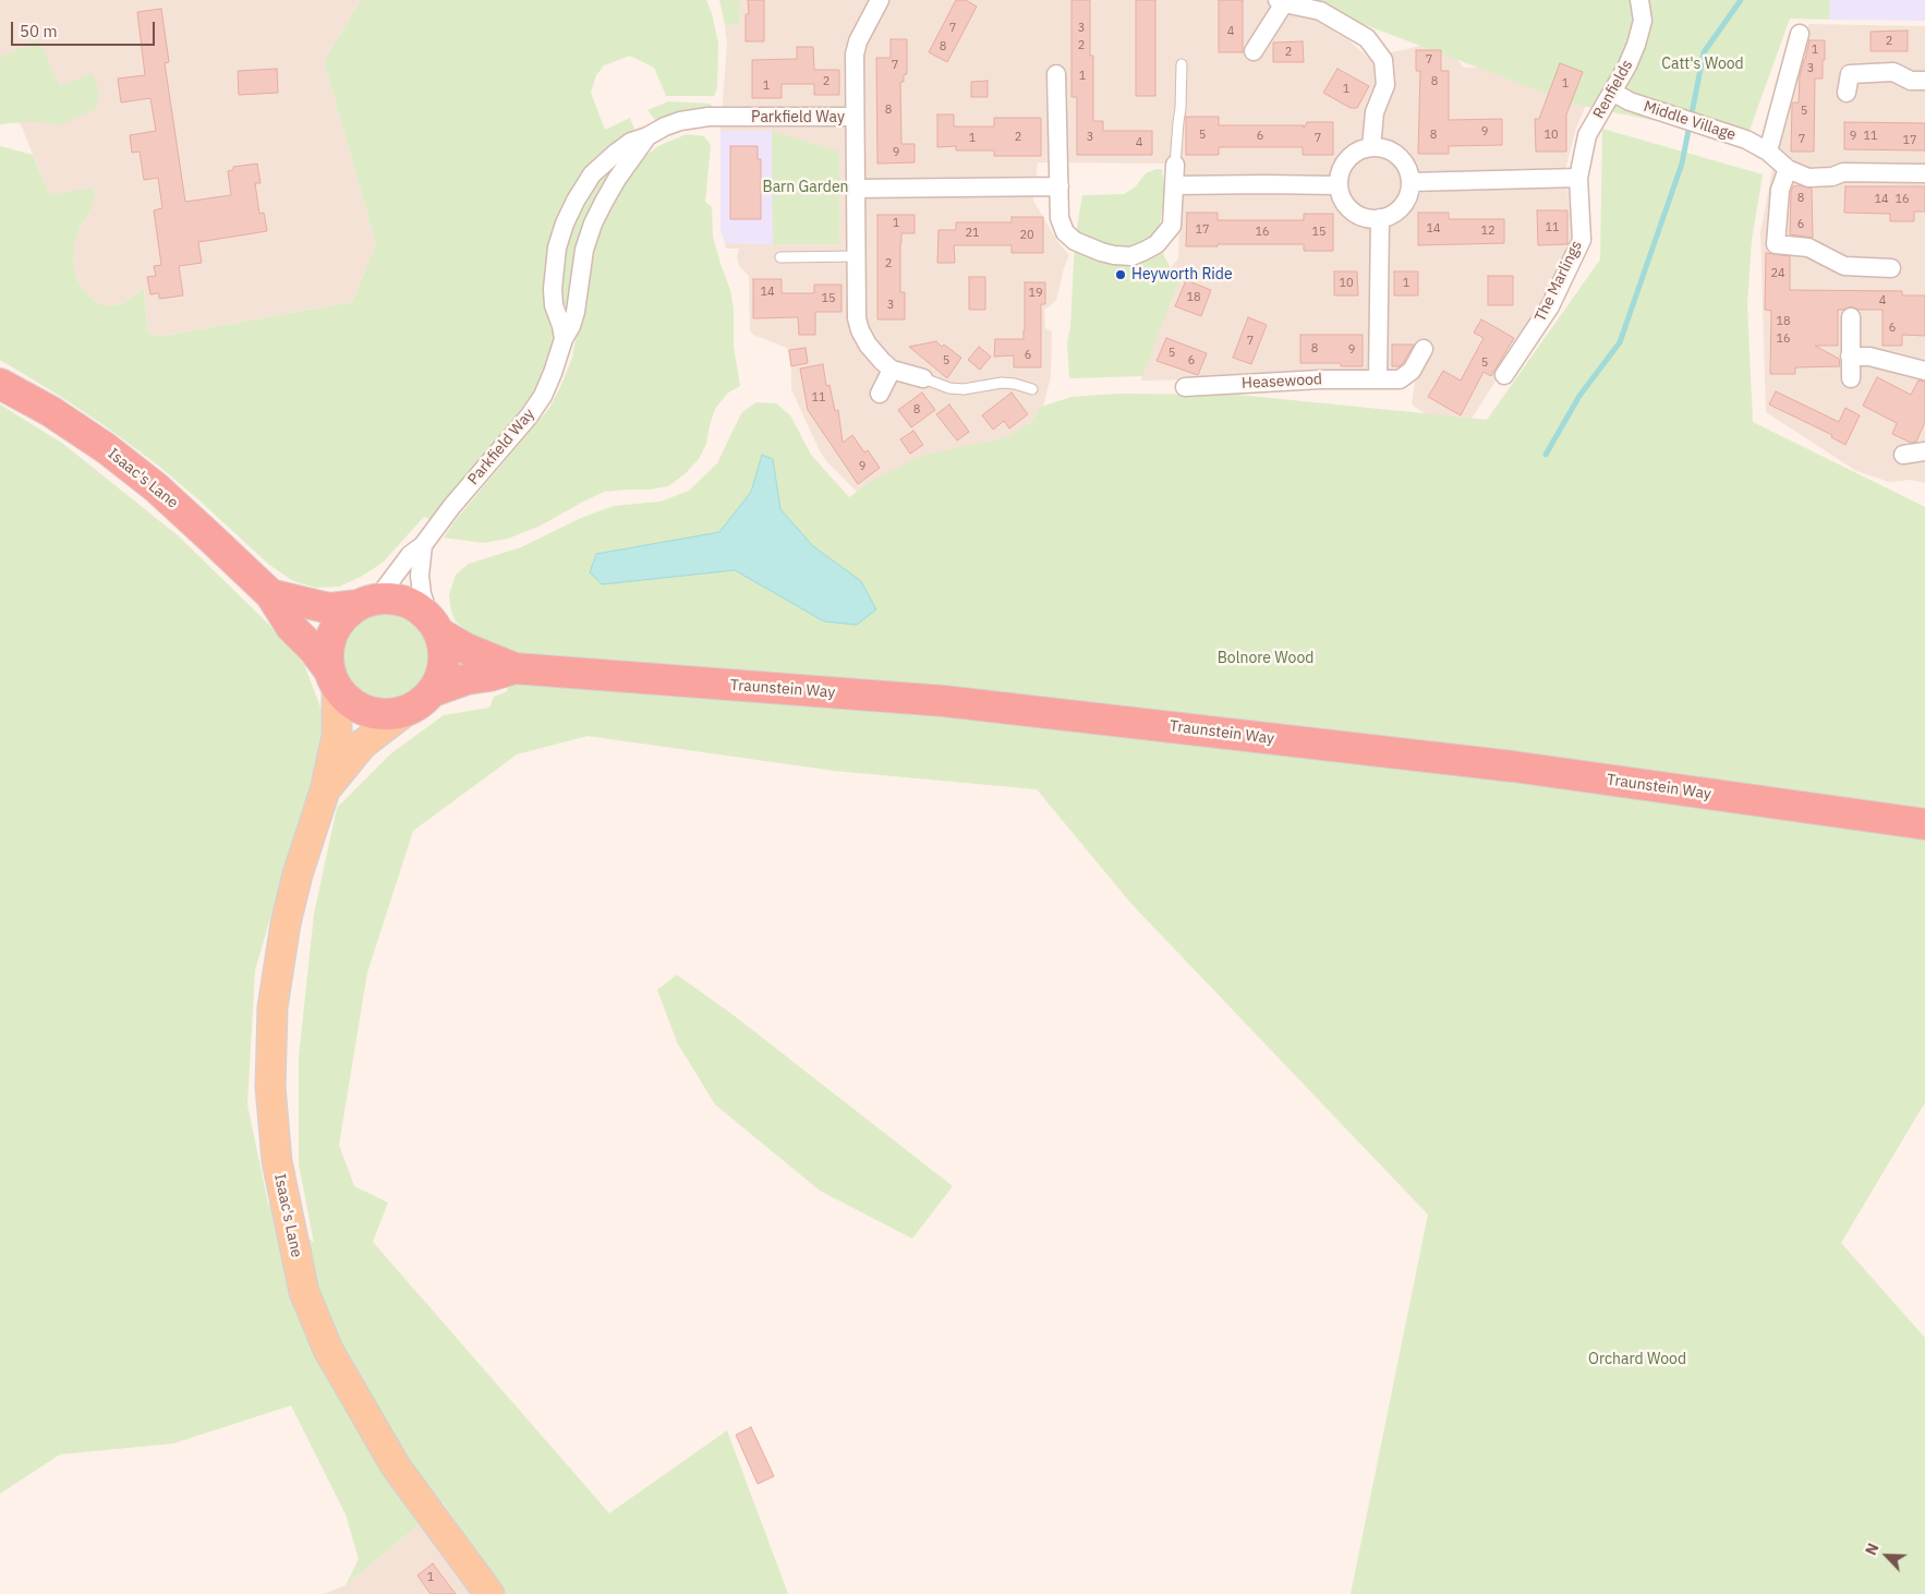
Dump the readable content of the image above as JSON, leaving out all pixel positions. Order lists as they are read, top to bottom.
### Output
{
  "streets": {
    "highway": ["Isaac's Lane", "Traunstein Way"],
    "street": [
      "Renfields",
      "Parkfield Way",
      "Middle Village",
      "The Marlings",
      "Heasewood"
    ]
  },
  "crossings": [
    ["Renfields", "Middle Village"],
    ["Renfields", "The Marlings"],
    ["Parkfield Way", "Isaac's Lane"],
    ["Parkfield Way", "Traunstein Way"],
    ["Isaac's Lane", "Traunstein Way"]
  ],
  "parks": [
    "Catt's Wood",
    "Barn Garden",
    "Bolnore Wood",
    "Orchard Wood"
  ],
  "places": ["Heyworth Ride"],
  "house_numbers": [
    "7",
    "3",
    "4",
    "2",
    "2",
    "8",
    "1",
    "2",
    "7",
    "7",
    "3",
    "1",
    "2",
    "8",
    "1",
    "1",
    "1",
    "8",
    "5",
    "9",
    "5",
    "8",
    "10",
    "6",
    "9",
    "11",
    "2",
    "3",
    "1",
    "7",
    "7",
    "17",
    "4",
    "9",
    "8",
    "14",
    "16",
    "1",
    "6",
    "11",
    "14",
    "17",
    "12",
    "16",
    "15",
    "21",
    "20",
    "2",
    "24",
    "10",
    "1",
    "14",
    "19",
    "18",
    "15",
    "4",
    "3",
    "18",
    "6",
    "16",
    "7",
    "8",
    "9",
    "5",
    "6",
    "5",
    "6",
    "5",
    "11",
    "8",
    "9",
    "1"
  ],
  "scale_bar": "50 m",
  "north": "top left"
}
